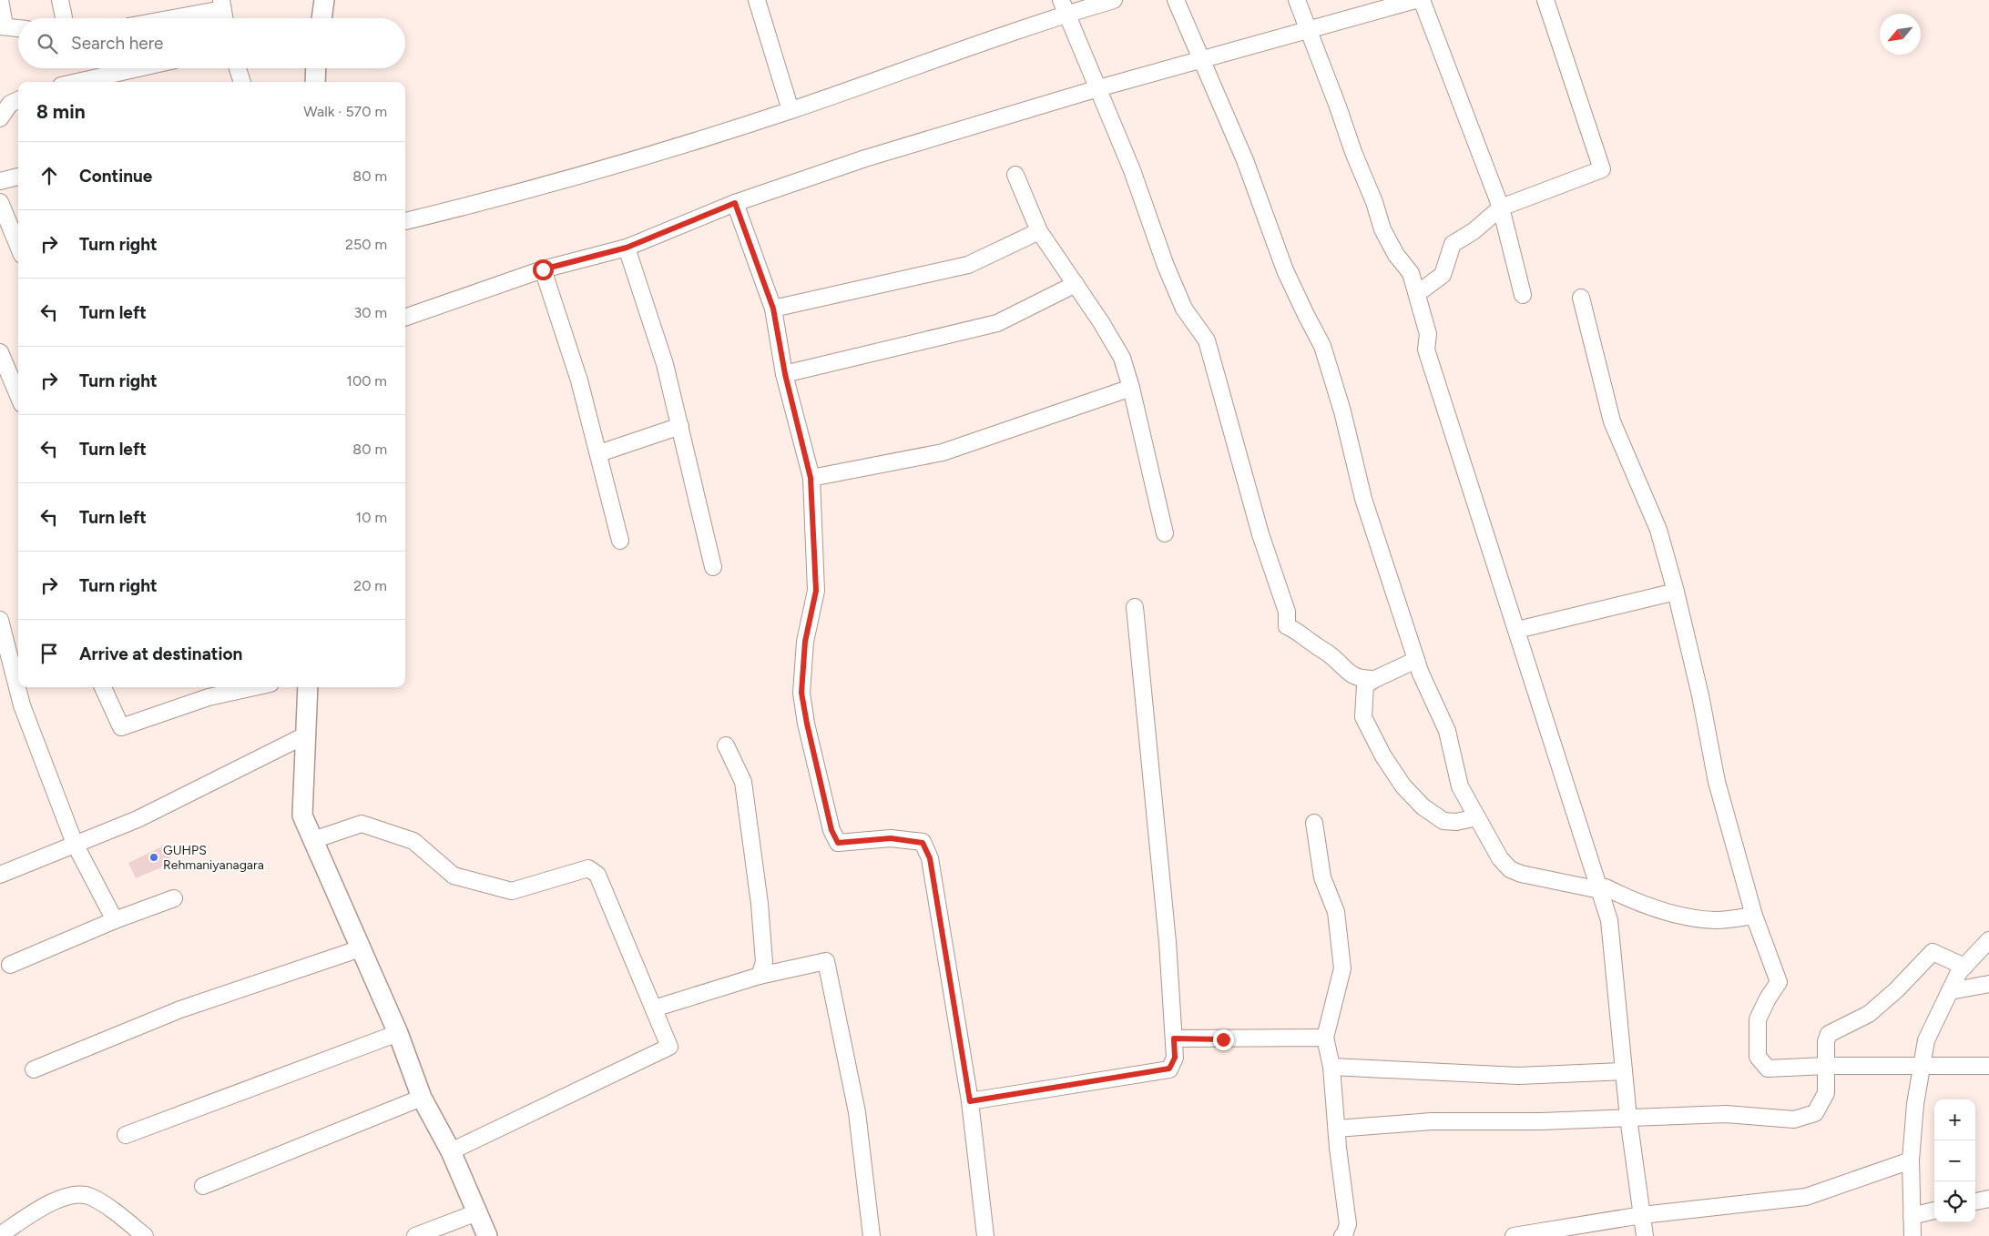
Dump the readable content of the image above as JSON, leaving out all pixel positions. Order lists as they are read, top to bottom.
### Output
{
  "places": ["GUHPS Rehmaniyanagara"],
  "north": "bottom left",
  "page": {
    "search": "Search here",
    "heading": ["8 min", "Walk · 570 m"],
    "list": [
      ["Continue", "80 m"],
      ["Turn right", "250 m"],
      ["Turn left", "30 m"],
      ["Turn right", "100 m"],
      ["Turn left", "80 m"],
      ["Turn left", "10 m"],
      ["Turn right", "20 m"],
      "Arrive at destination"
    ],
    "map_buttons": ["+", "−"]
  }
}
